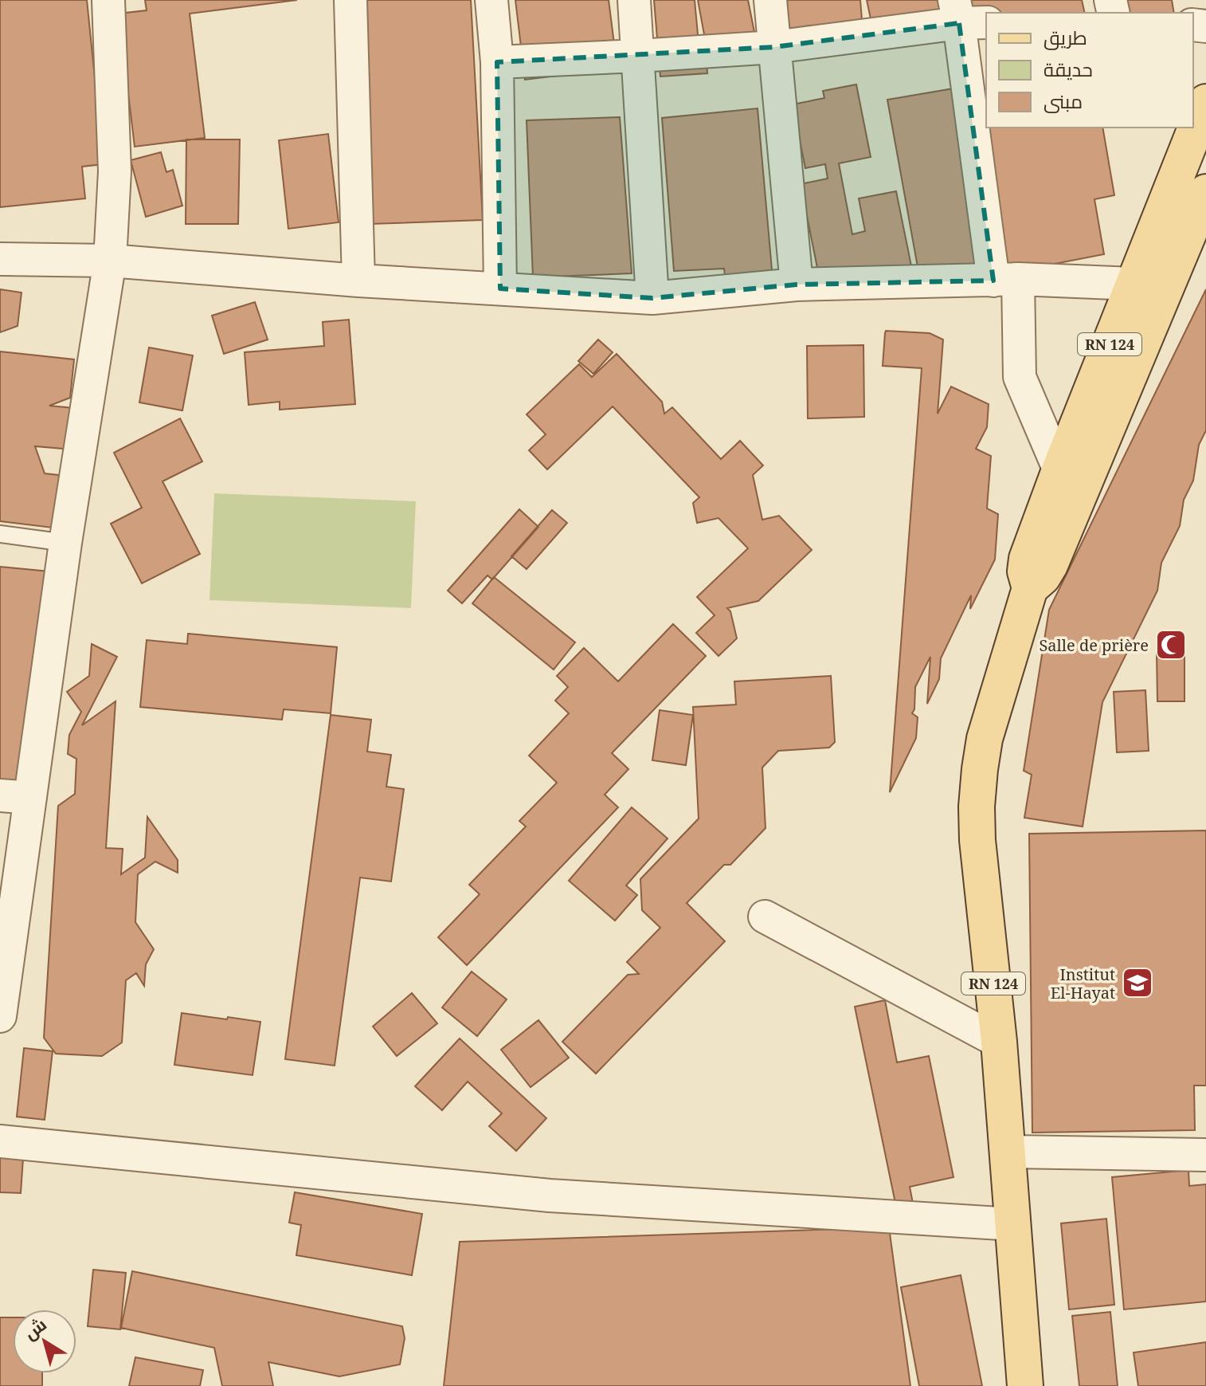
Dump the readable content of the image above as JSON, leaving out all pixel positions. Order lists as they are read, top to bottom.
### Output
{
  "streets": {
    "main road": ["RN 124"]
  },
  "places": {
    "mosque": ["Salle de prière"],
    "school or university": ["Institut El-Hayat"]
  },
  "legend": ["طريق", "حديقة", "مبنى"],
  "north": "top left"
}
